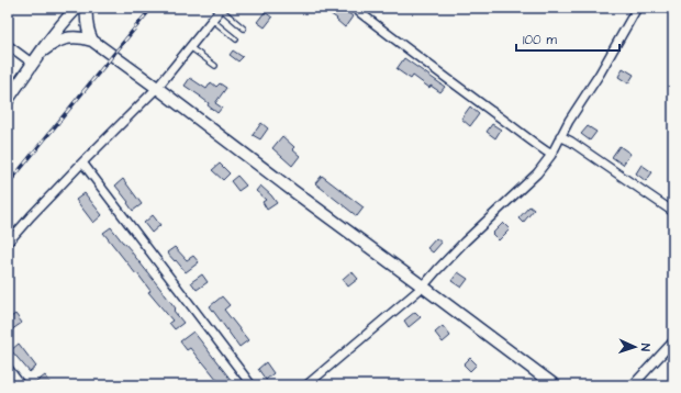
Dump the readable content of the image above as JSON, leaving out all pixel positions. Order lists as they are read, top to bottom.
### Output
{
  "scale_bar": "100 m",
  "north": "right"
}
